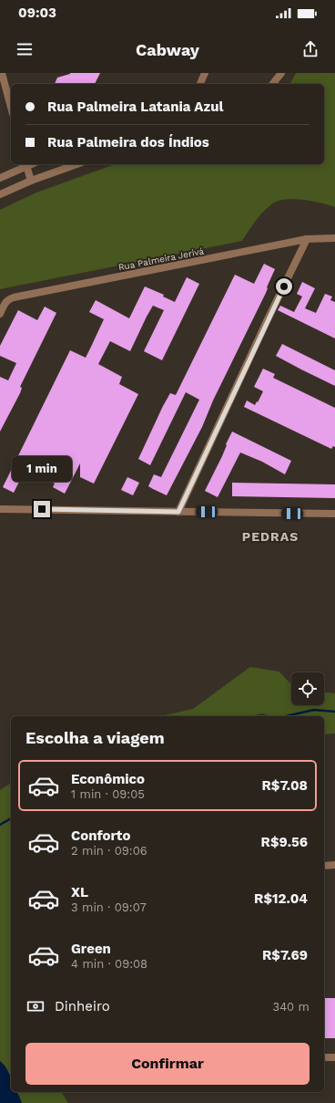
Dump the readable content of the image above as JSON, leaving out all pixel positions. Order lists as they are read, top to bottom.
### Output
{
  "streets": {
    "street": ["Rua Palmeira Jerivá"]
  },
  "districts": ["PEDRAS"],
  "page": {
    "status": "09:03",
    "header": "Cabway",
    "banner": ["Rua Palmeira Latania Azul", "Rua Palmeira dos Índios"],
    "bubble": "1 min",
    "heading": "Escolha a viagem",
    "list": [
      {
        "name": "Econômico",
        "note": "1 min · 09:05",
        "value": "R$7.08"
      },
      {
        "name": "Conforto",
        "note": "2 min · 09:06",
        "value": "R$9.56"
      },
      {
        "name": "XL",
        "note": "3 min · 09:07",
        "value": "R$12.04"
      },
      {
        "name": "Green",
        "note": "4 min · 09:08",
        "value": "R$7.69"
      }
    ],
    "pay": ["Dinheiro", "340 m"],
    "buttons": "Confirmar"
  }
}
